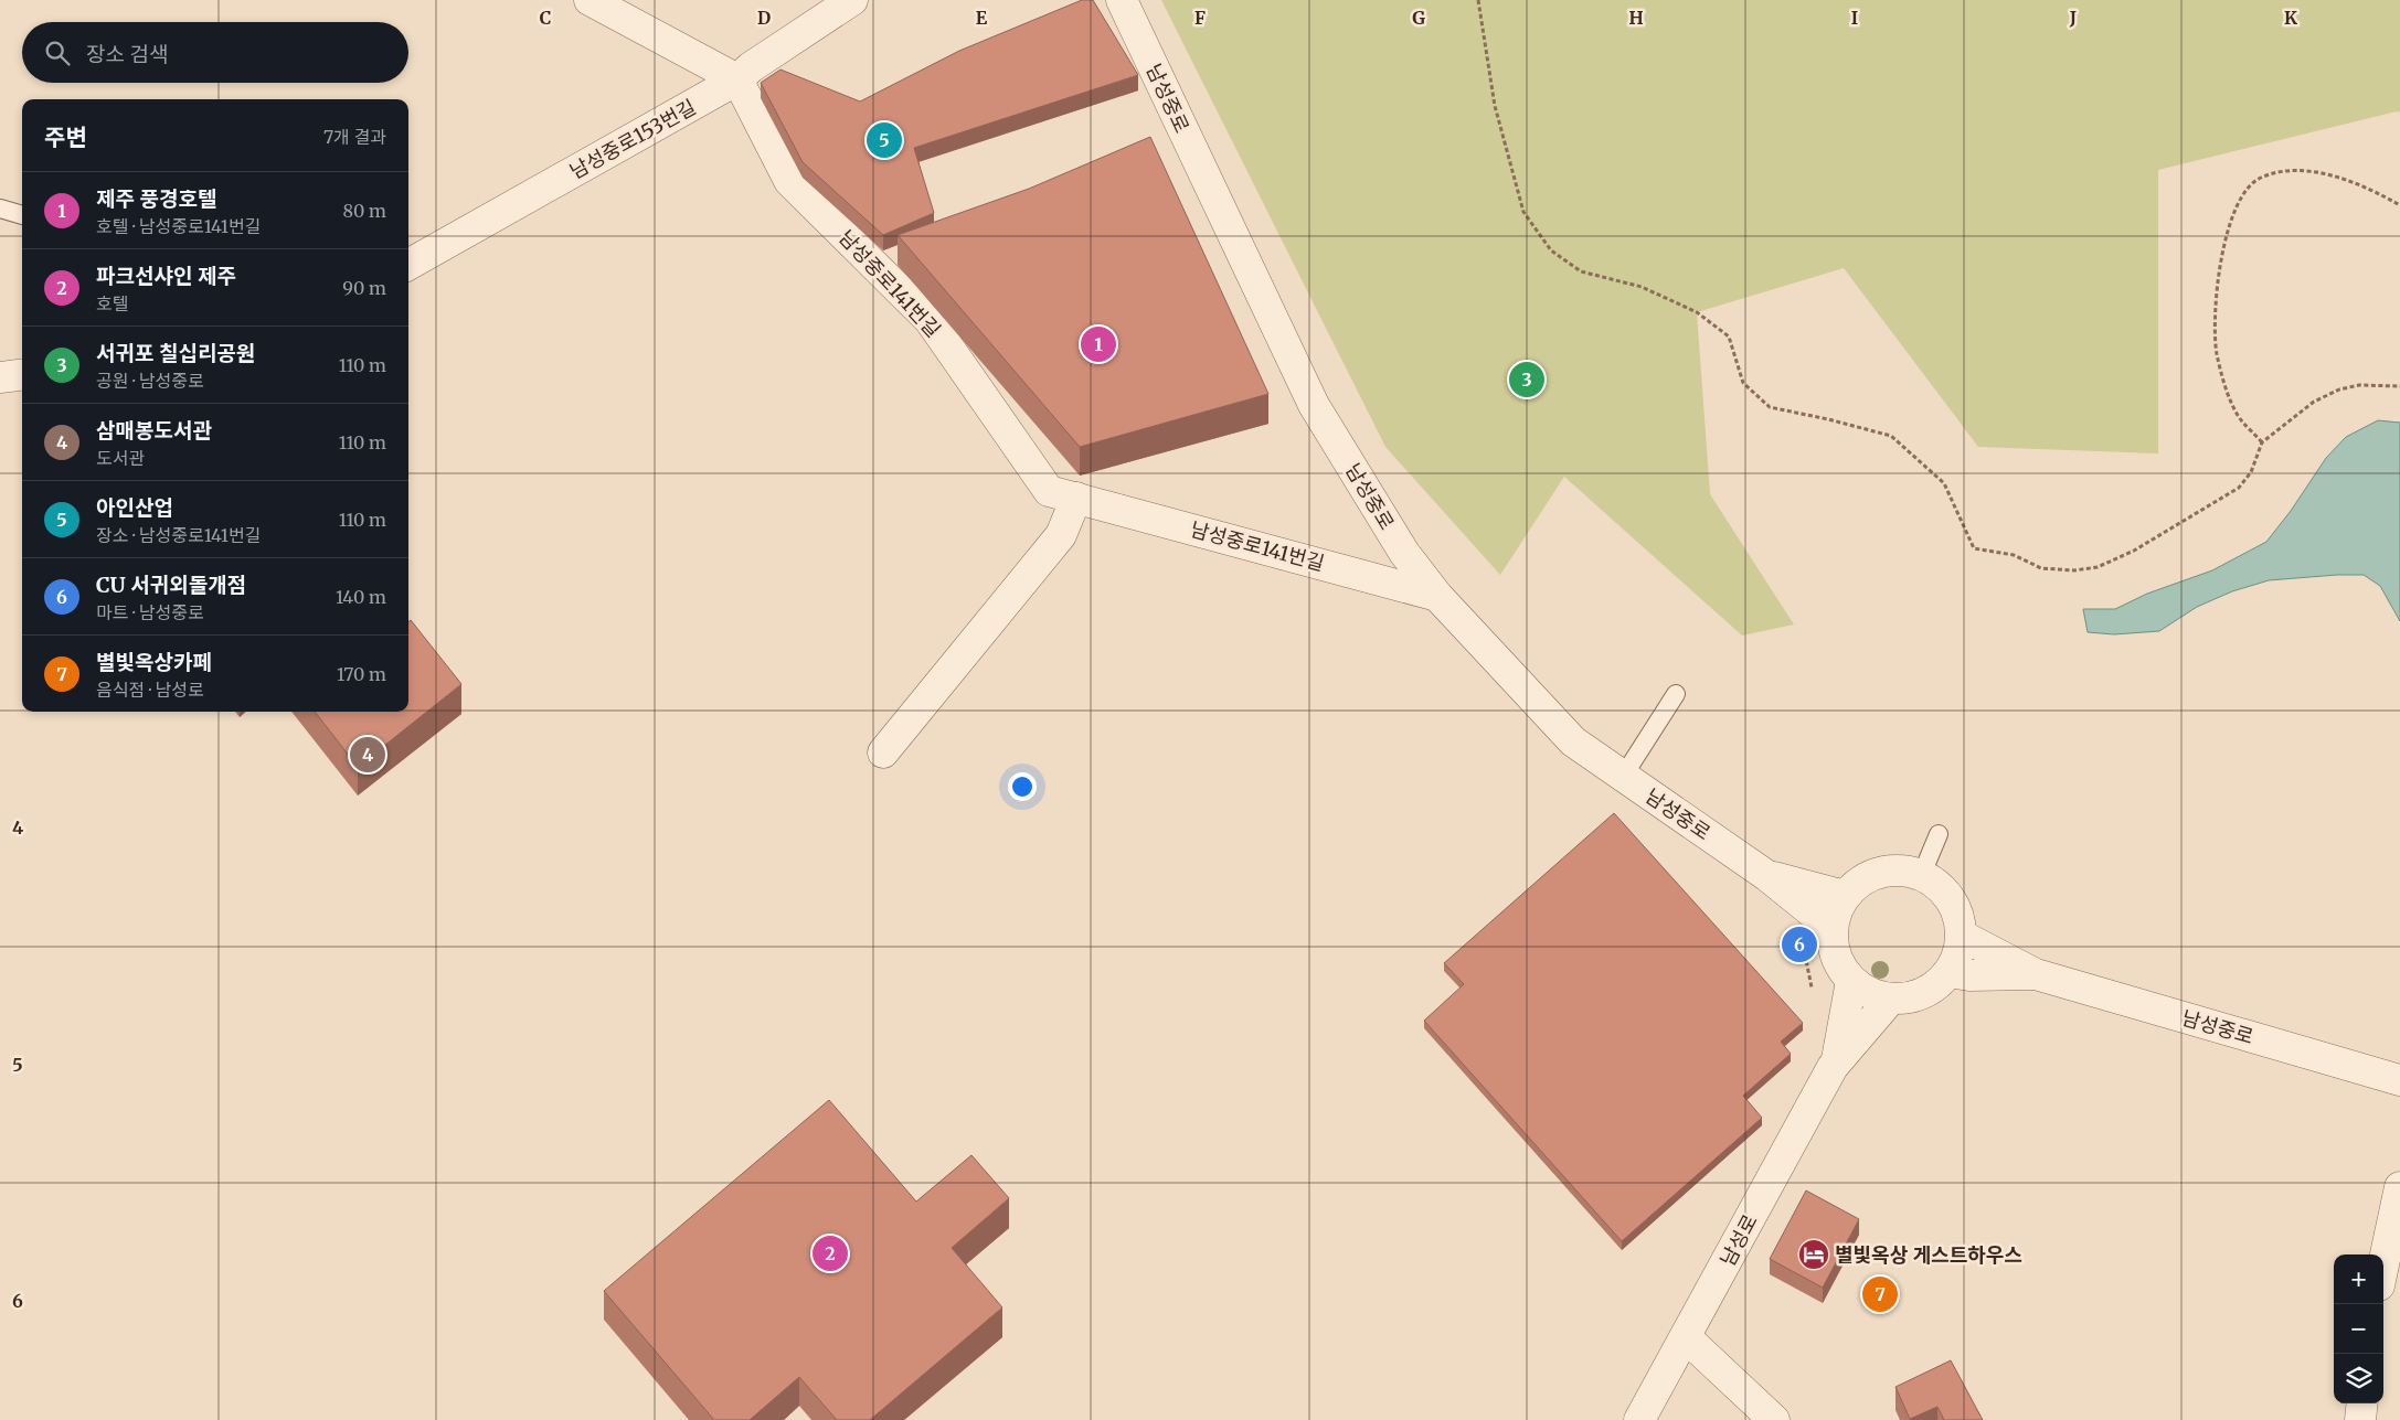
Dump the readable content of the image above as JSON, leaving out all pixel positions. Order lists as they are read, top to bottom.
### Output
{
  "streets": {
    "street": [
      "남성중로",
      "남성중로153번길",
      "남성중로141번길",
      "남성로"
    ]
  },
  "crossings": [
    ["남성중로", "남성중로141번길"],
    ["남성중로", "남성로"],
    ["남성중로153번길", "남성중로141번길"]
  ],
  "places": {
    "hotel": ["별빛옥상 게스트하우스"]
  },
  "page": {
    "search": "장소 검색",
    "heading": ["주변", "7개 결과"],
    "pins": [
      "5",
      "1",
      "3",
      "4",
      "6",
      "2",
      "7"
    ],
    "list": [
      {
        "mark": "1",
        "name": "제주 풍경호텔",
        "note": "호텔 · 남성중로141번길",
        "value": "80 m"
      },
      {
        "mark": "2",
        "name": "파크선샤인 제주",
        "note": "호텔",
        "value": "90 m"
      },
      {
        "mark": "3",
        "name": "서귀포 칠십리공원",
        "note": "공원 · 남성중로",
        "value": "110 m"
      },
      {
        "mark": "4",
        "name": "삼매봉도서관",
        "note": "도서관",
        "value": "110 m"
      },
      {
        "mark": "5",
        "name": "아인산업",
        "note": "장소 · 남성중로141번길",
        "value": "110 m"
      },
      {
        "mark": "6",
        "name": "CU 서귀외돌개점",
        "note": "마트 · 남성중로",
        "value": "140 m"
      },
      {
        "mark": "7",
        "name": "별빛옥상카페",
        "note": "음식점 · 남성로",
        "value": "170 m"
      }
    ],
    "map_buttons": ["+", "−"]
  },
  "grid": {
    "columns": [
      "C",
      "D",
      "E",
      "F",
      "G",
      "H",
      "I",
      "J",
      "K"
    ],
    "rows": ["4", "5", "6"]
  }
}
